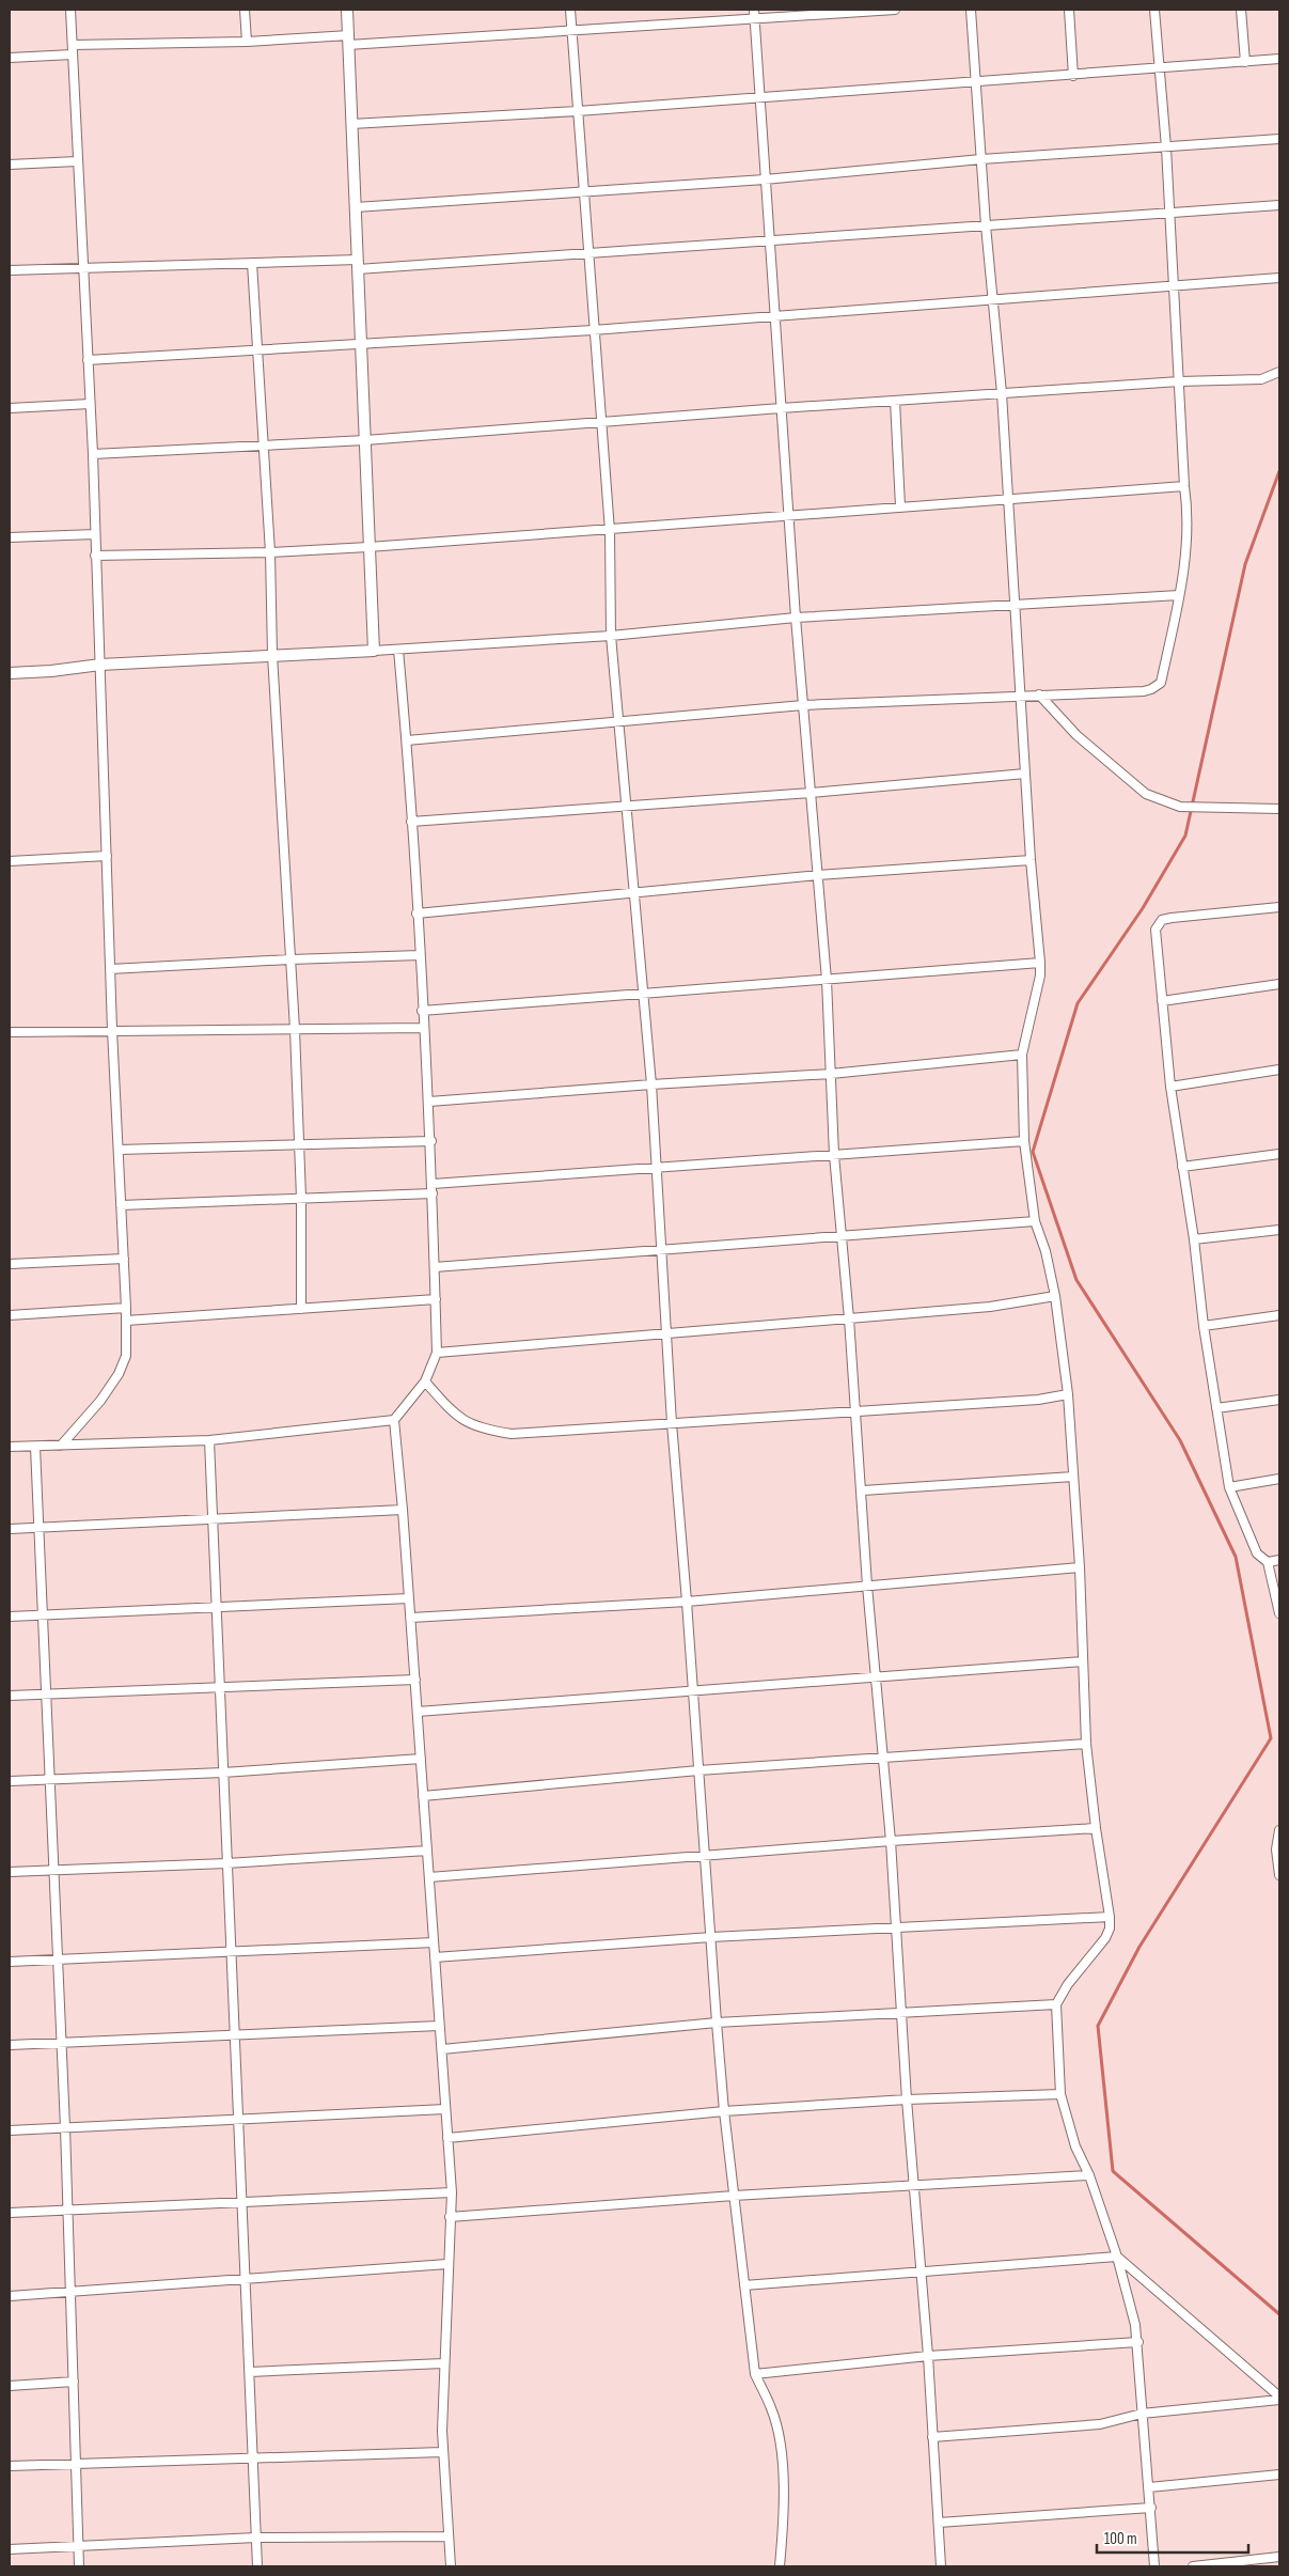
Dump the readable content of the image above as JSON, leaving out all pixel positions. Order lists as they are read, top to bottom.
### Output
{
  "scale_bar": "100 m"
}
